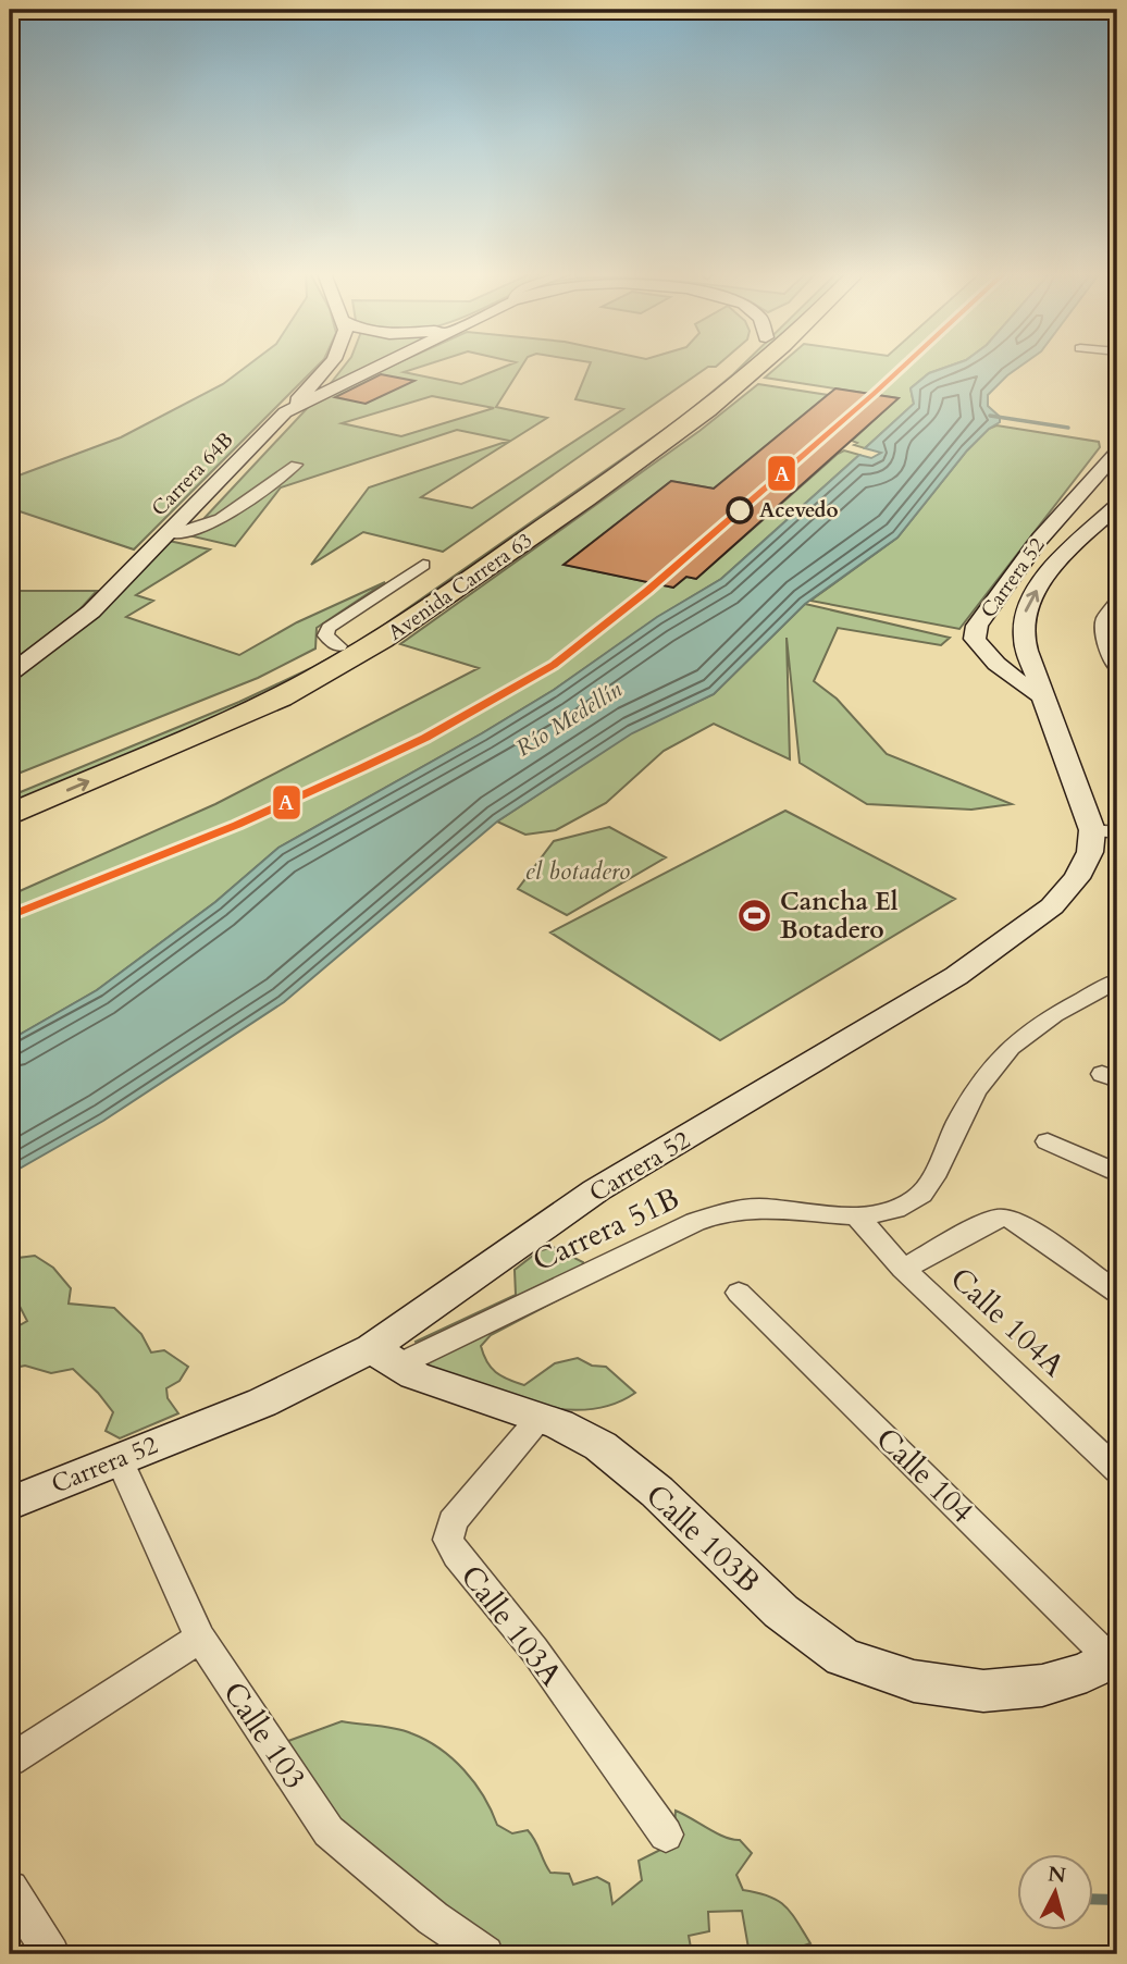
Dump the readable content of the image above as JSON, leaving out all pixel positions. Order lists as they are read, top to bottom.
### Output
{
  "streets": {
    "highway": ["Avenida Carrera 63"],
    "main road": ["Carrera 64B", "Carrera 52", "Calle 103B"],
    "street": [
      "Carrera 51B",
      "Calle 104A",
      "Calle 104",
      "Calle 103A",
      "Calle 103"
    ]
  },
  "crossings": [
    ["Carrera 52", "Carrera 51B"],
    ["Carrera 52", "Calle 103B"],
    ["Carrera 52", "Calle 103"],
    ["Carrera 51B", "Calle 104A"],
    ["Carrera 51B", "Calle 103B"],
    ["Calle 103B", "Calle 103A"]
  ],
  "water": ["Río Medellín"],
  "parks": ["el botadero"],
  "places": {
    "other": ["Acevedo"],
    "sports": ["Cancha El Botadero"]
  },
  "lines": ["transit line A"],
  "north": "top"
}
